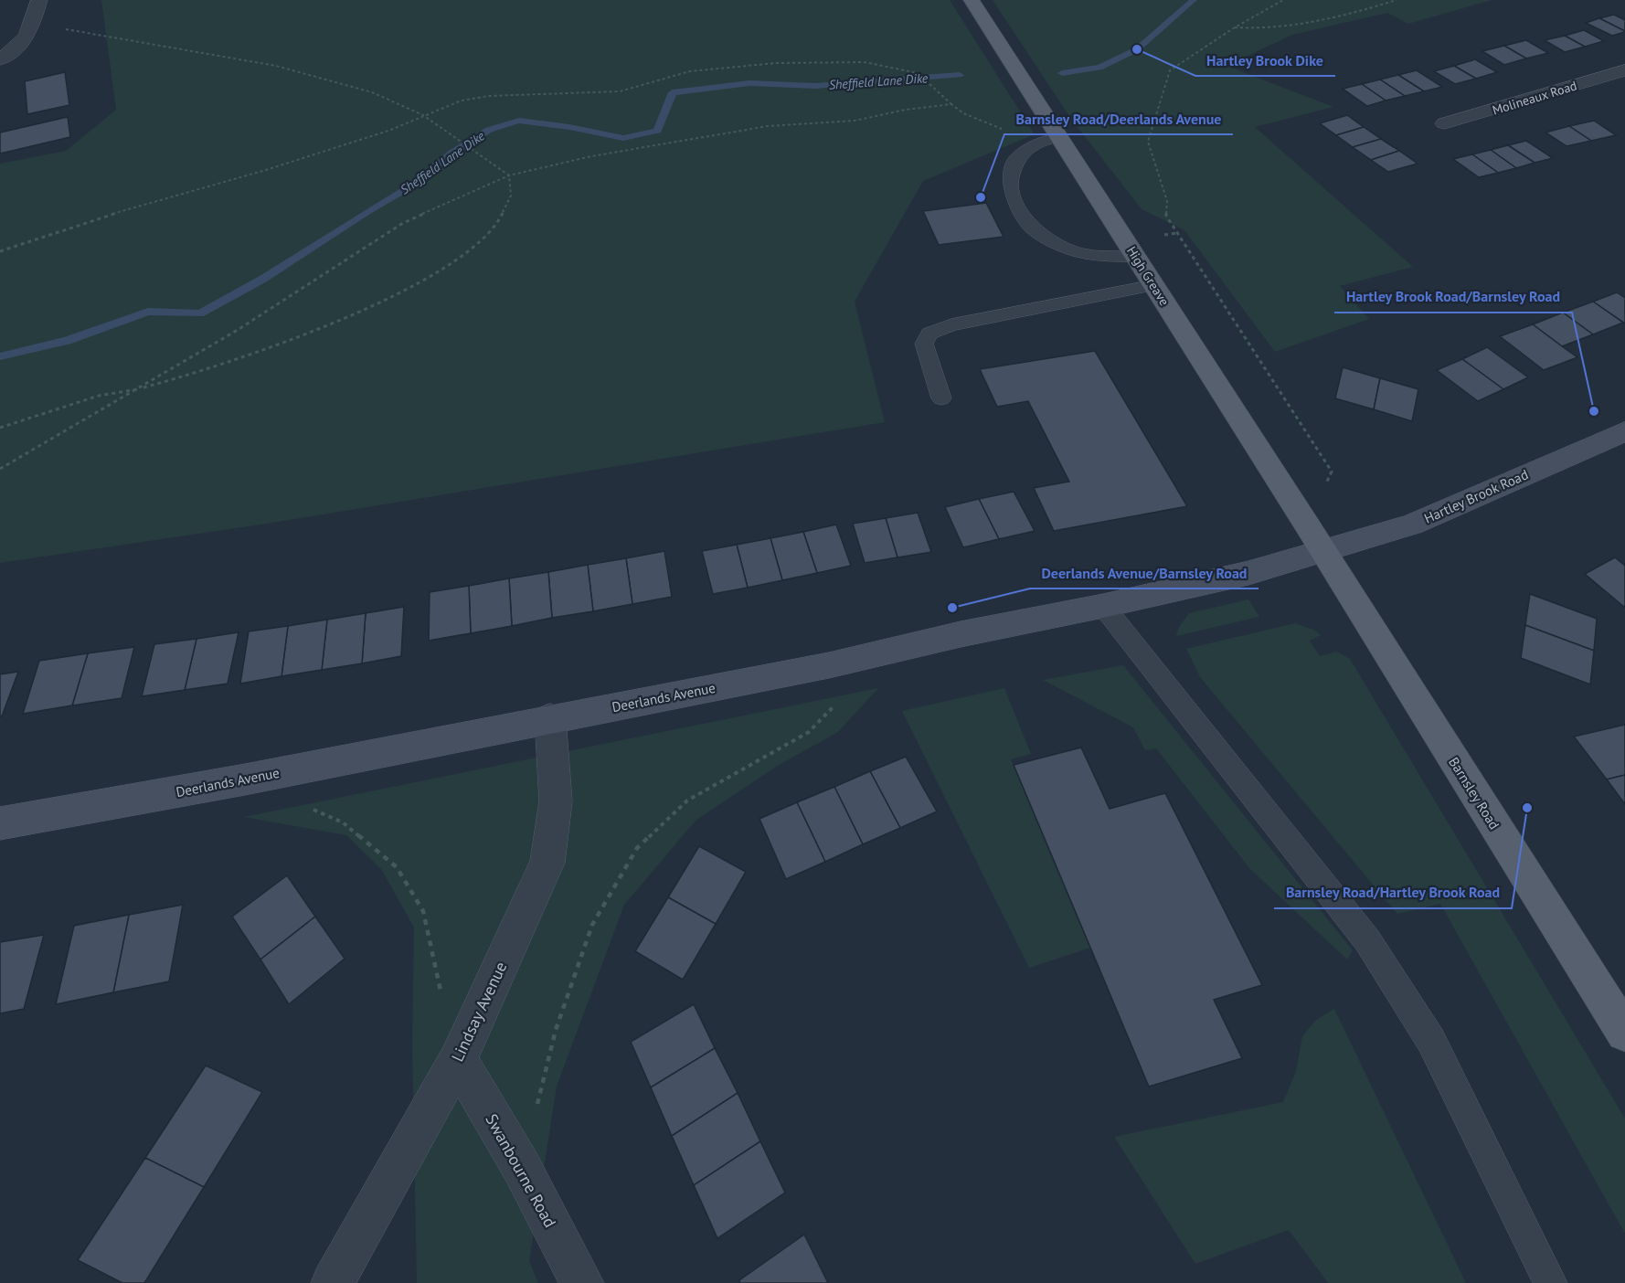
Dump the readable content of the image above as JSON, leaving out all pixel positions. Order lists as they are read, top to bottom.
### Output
{
  "streets": {
    "main road": ["High Greave", "Barnsley Road"],
    "street": [
      "Molineaux Road",
      "Hartley Brook Road",
      "Deerlands Avenue",
      "Lindsay Avenue",
      "Swanbourne Road"
    ]
  },
  "crossings": [
    ["High Greave", "Hartley Brook Road"],
    ["High Greave", "Deerlands Avenue"],
    ["High Greave", "Barnsley Road"],
    ["Hartley Brook Road", "Deerlands Avenue"],
    ["Hartley Brook Road", "Barnsley Road"],
    ["Deerlands Avenue", "Barnsley Road"],
    ["Deerlands Avenue", "Lindsay Avenue"],
    ["Lindsay Avenue", "Swanbourne Road"]
  ],
  "water": ["Sheffield Lane Dike"],
  "places": [
    "Hartley Brook Dike",
    "Barnsley Road/Deerlands Avenue",
    "Hartley Brook Road/Barnsley Road",
    "Deerlands Avenue/Barnsley Road",
    "Barnsley Road/Hartley Brook Road"
  ]
}
